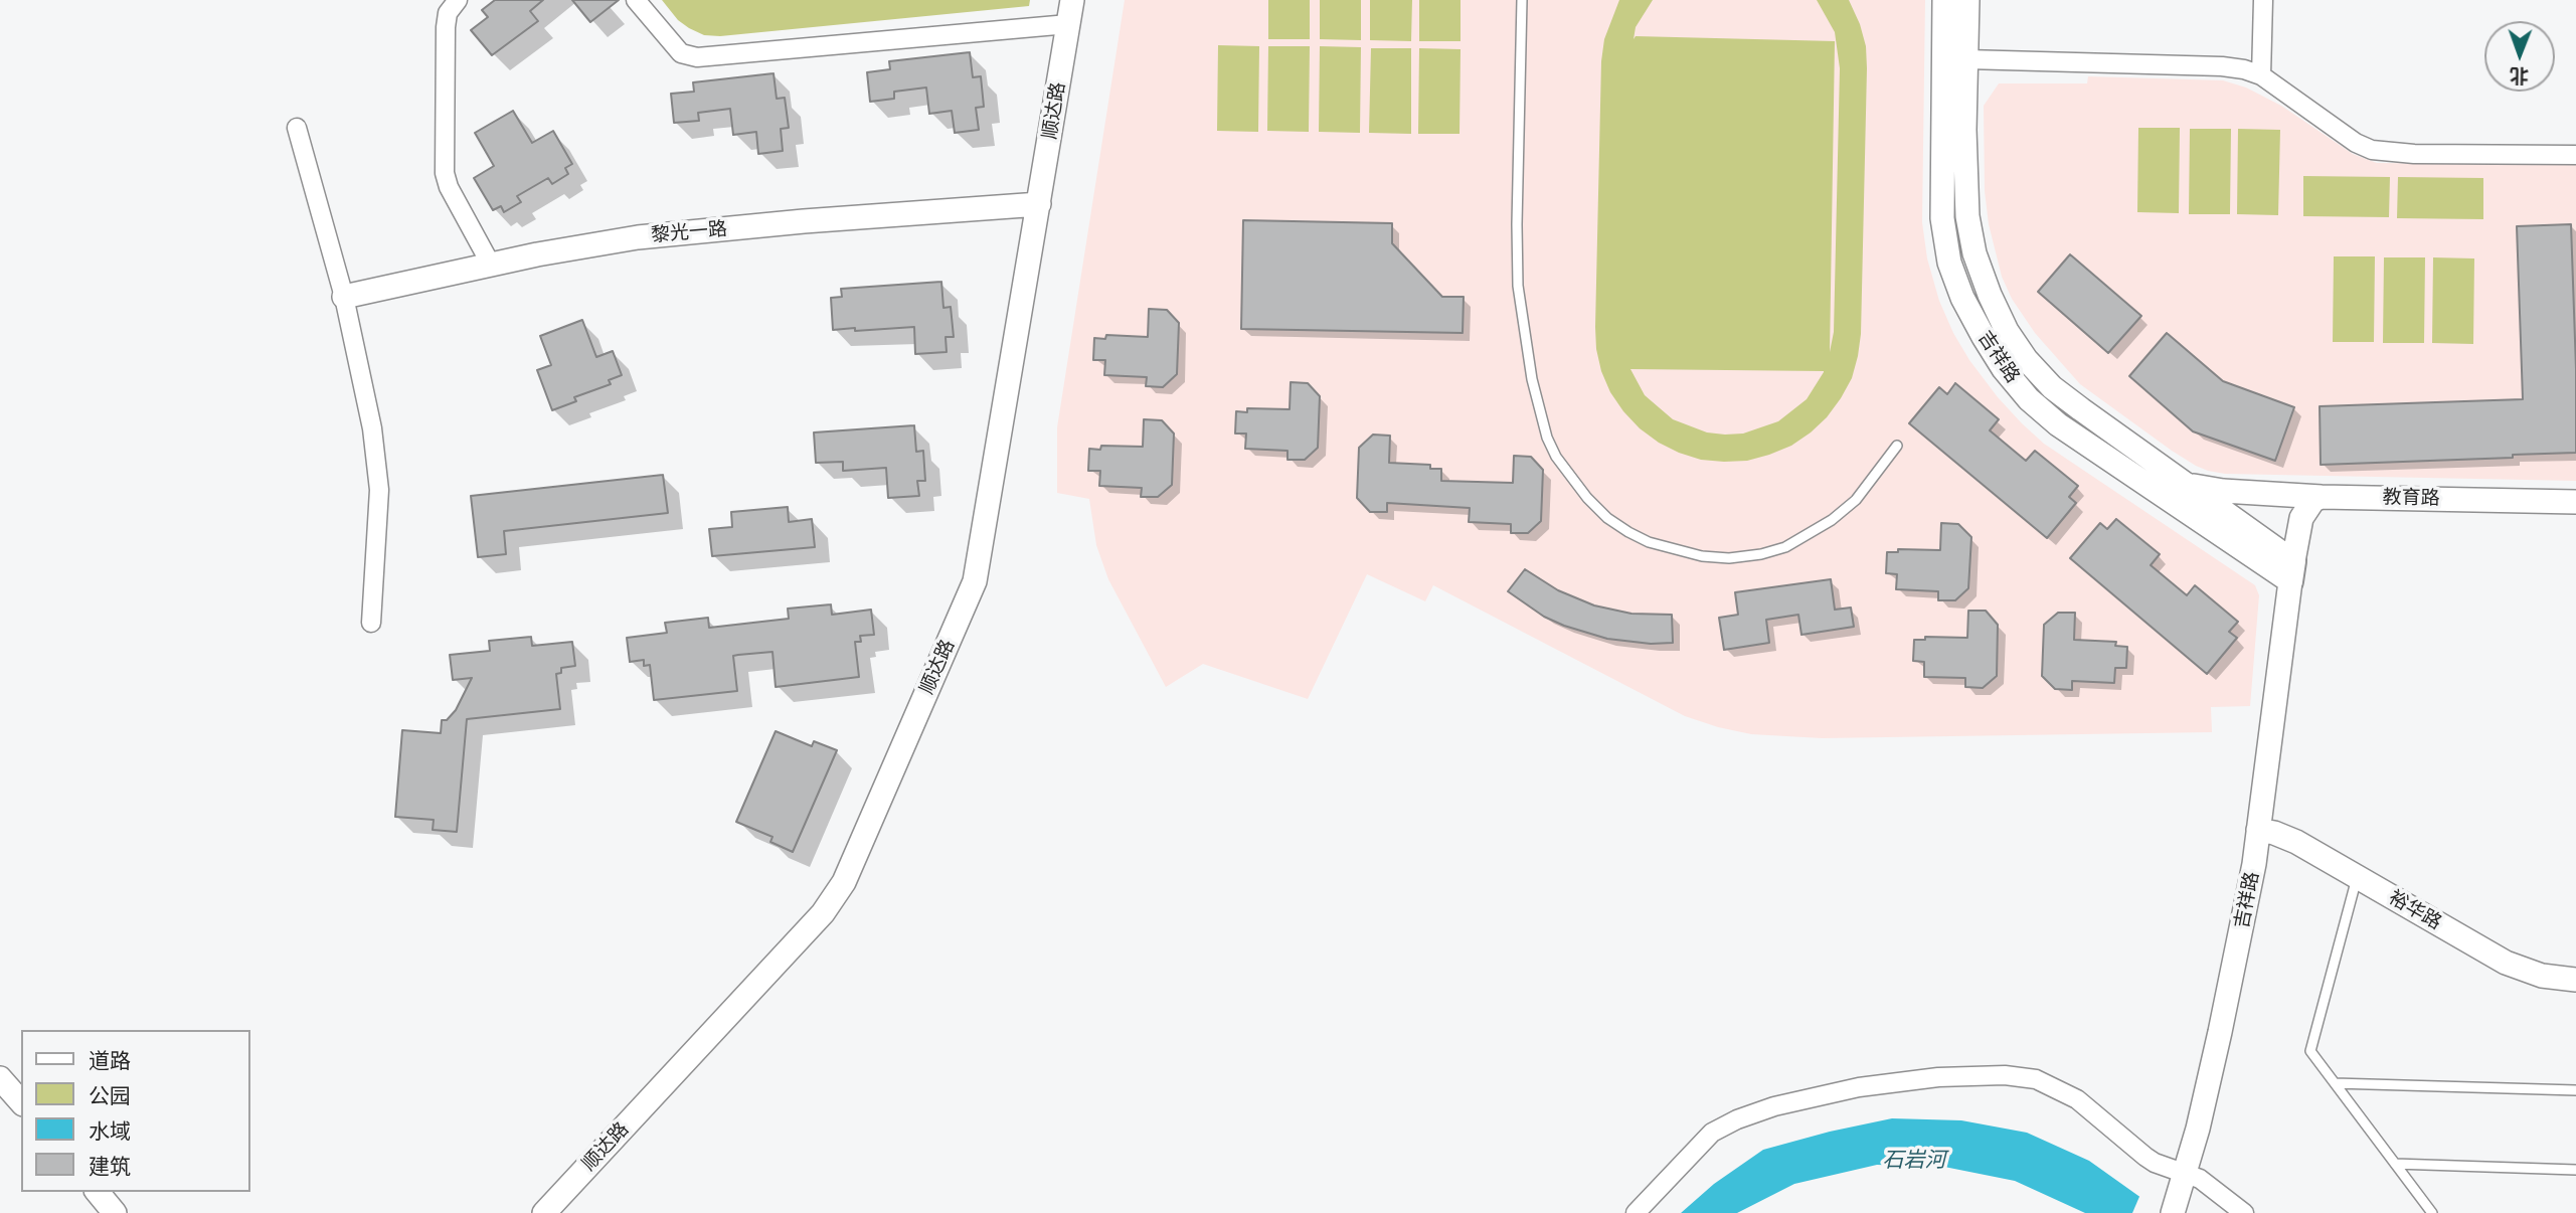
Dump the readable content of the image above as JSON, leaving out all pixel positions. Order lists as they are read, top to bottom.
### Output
{
  "streets": {
    "street": [
      "顺达路",
      "黎光一路",
      "吉祥路",
      "教育路",
      "裕华路"
    ]
  },
  "crossings": [
    ["顺达路", "黎光一路"],
    ["吉祥路", "教育路"],
    ["吉祥路", "裕华路"]
  ],
  "water": ["石岩河"],
  "legend": [
    "道路",
    "公园",
    "水域",
    "建筑"
  ],
  "north": "bottom"
}
